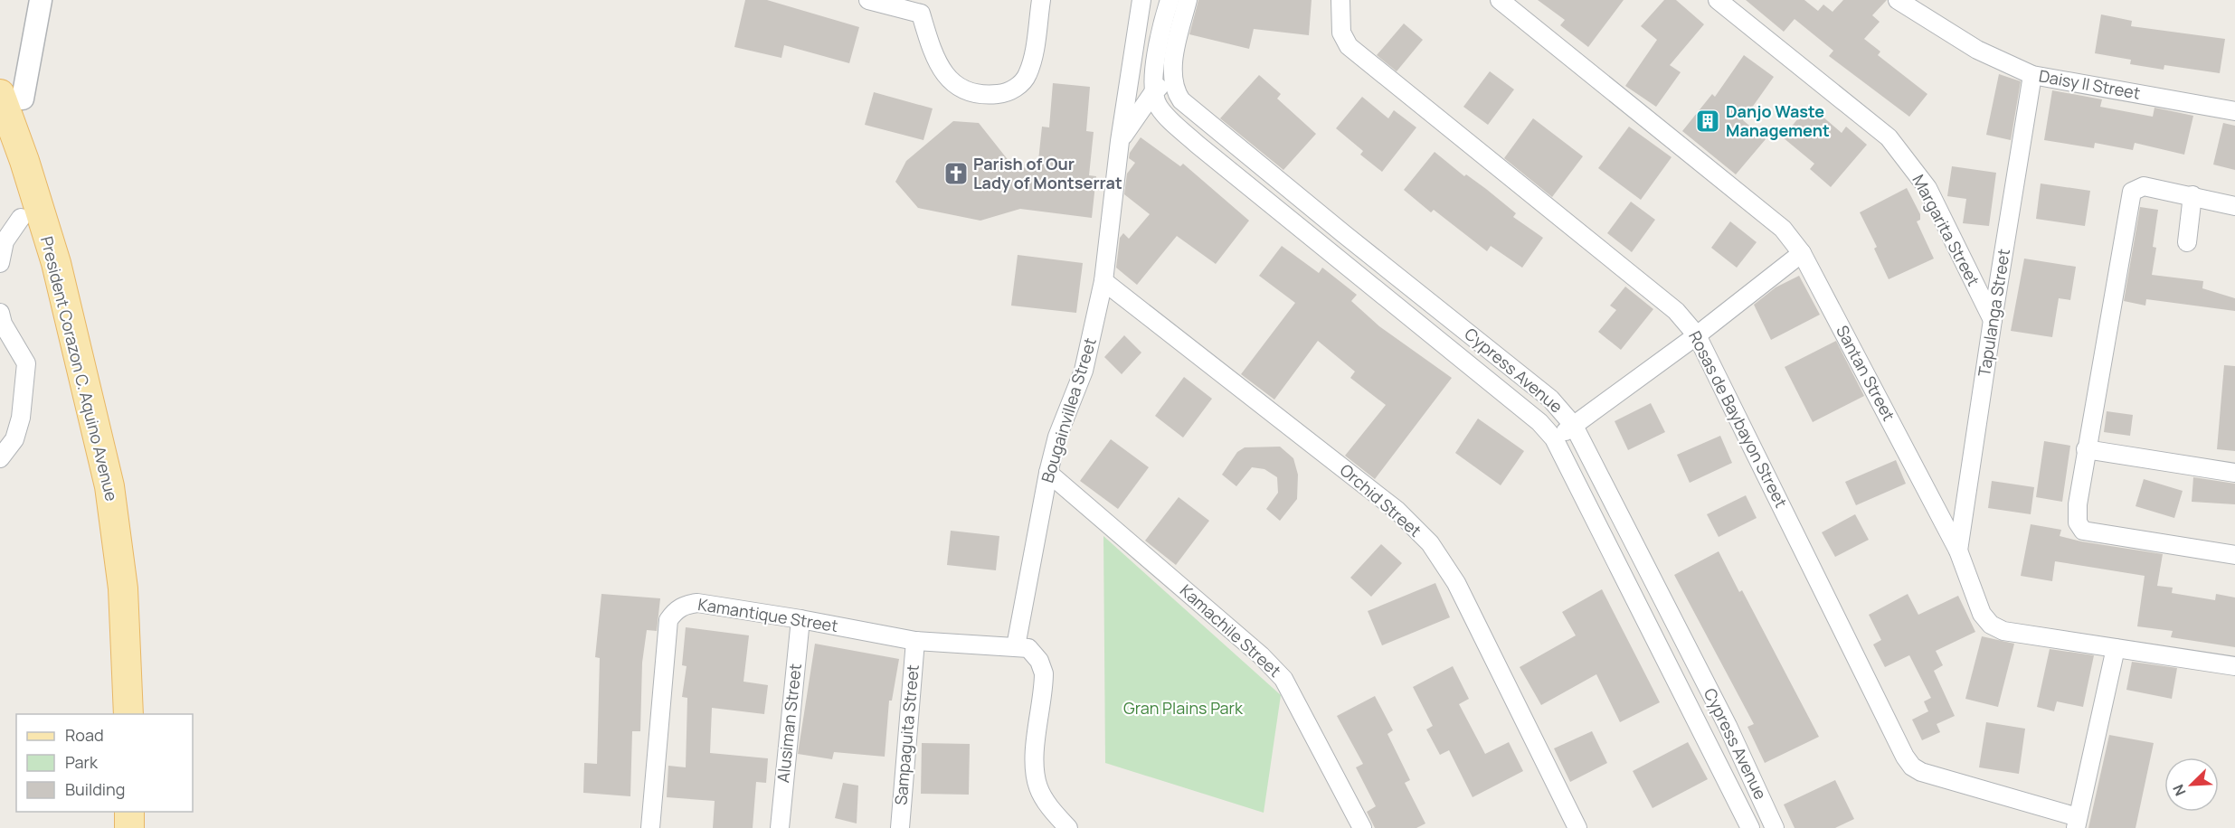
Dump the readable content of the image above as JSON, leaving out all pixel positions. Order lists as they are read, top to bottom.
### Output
{
  "streets": {
    "main road": ["President Corazon C. Aquino Avenue"],
    "street": [
      "Daisy II Street",
      "Margarita Street",
      "Tapulanga Street",
      "Cypress Avenue",
      "Santan Street",
      "Bougainvillea Street",
      "Rosas de Baybayon Street",
      "Orchid Street",
      "Kamantique Street",
      "Kamachile Street",
      "Alusiman Street",
      "Sampaguita Street"
    ]
  },
  "crossings": [
    ["Daisy II Street", "Tapulanga Street"],
    ["Margarita Street", "Tapulanga Street"],
    ["Tapulanga Street", "Santan Street"],
    ["Cypress Avenue", "Bougainvillea Street"],
    ["Bougainvillea Street", "Orchid Street"],
    ["Bougainvillea Street", "Kamantique Street"],
    ["Bougainvillea Street", "Kamachile Street"],
    ["Kamantique Street", "Alusiman Street"],
    ["Kamantique Street", "Sampaguita Street"]
  ],
  "parks": ["Gran Plains Park"],
  "places": {
    "building": ["Danjo Waste Management"],
    "church": ["Parish of Our Lady of Montserrat"]
  },
  "legend": ["Road", "Park", "Building"],
  "north": "bottom left"
}
